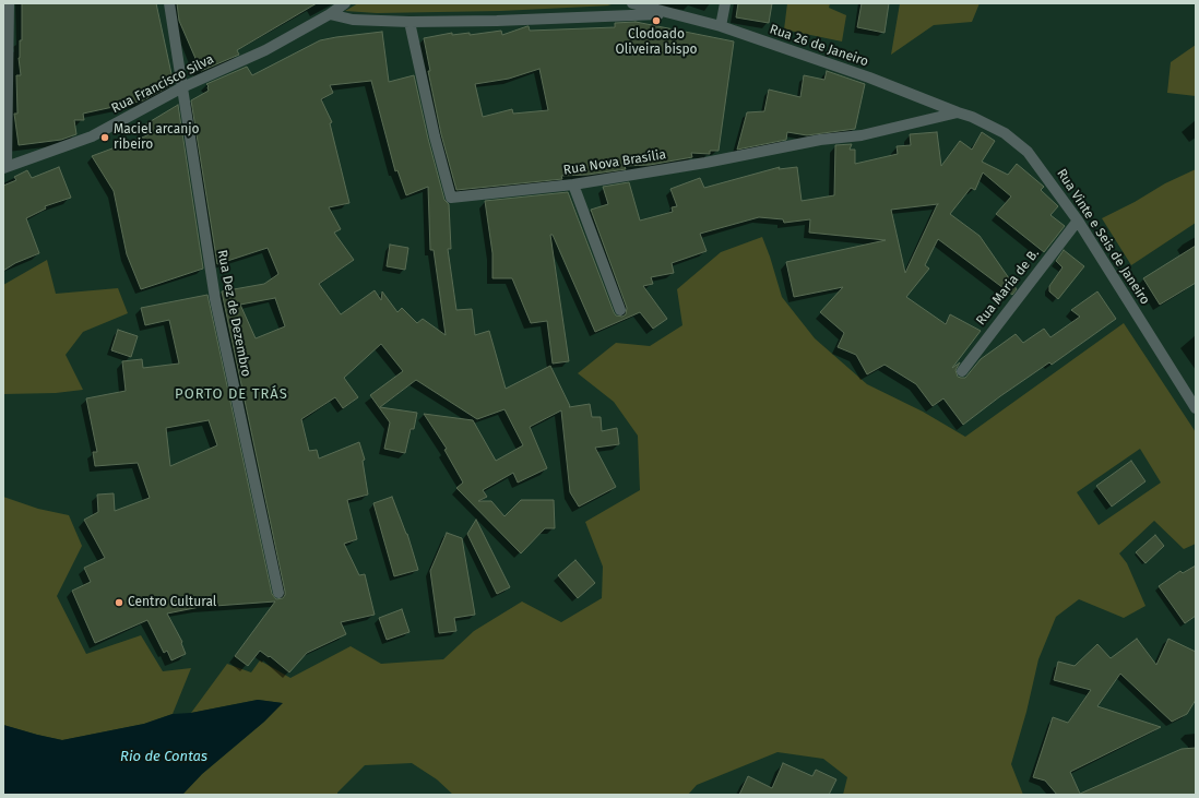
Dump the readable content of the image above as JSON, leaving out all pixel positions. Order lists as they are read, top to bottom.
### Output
{
  "streets": {
    "street": [
      "Rua 26 de Janeiro",
      "Rua Francisco Silva",
      "Rua Nova Brasília",
      "Rua Vinte e Seis de Janeiro",
      "Rua Maria de B.",
      "Rua Dez de Dezembro"
    ]
  },
  "crossings": [
    ["Rua 26 de Janeiro", "Rua Francisco Silva"],
    ["Rua 26 de Janeiro", "Rua Nova Brasília"],
    ["Rua 26 de Janeiro", "Rua Vinte e Seis de Janeiro"],
    ["Rua Francisco Silva", "Rua Dez de Dezembro"],
    ["Rua Nova Brasília", "Rua Vinte e Seis de Janeiro"],
    ["Rua Vinte e Seis de Janeiro", "Rua Maria de B."]
  ],
  "districts": ["PORTO DE TRÁS"],
  "water": ["Rio de Contas"],
  "places": ["Clodoado Oliveira bispo", "Maciel arcanjo ribeiro", "Centro Cultural"]
}
